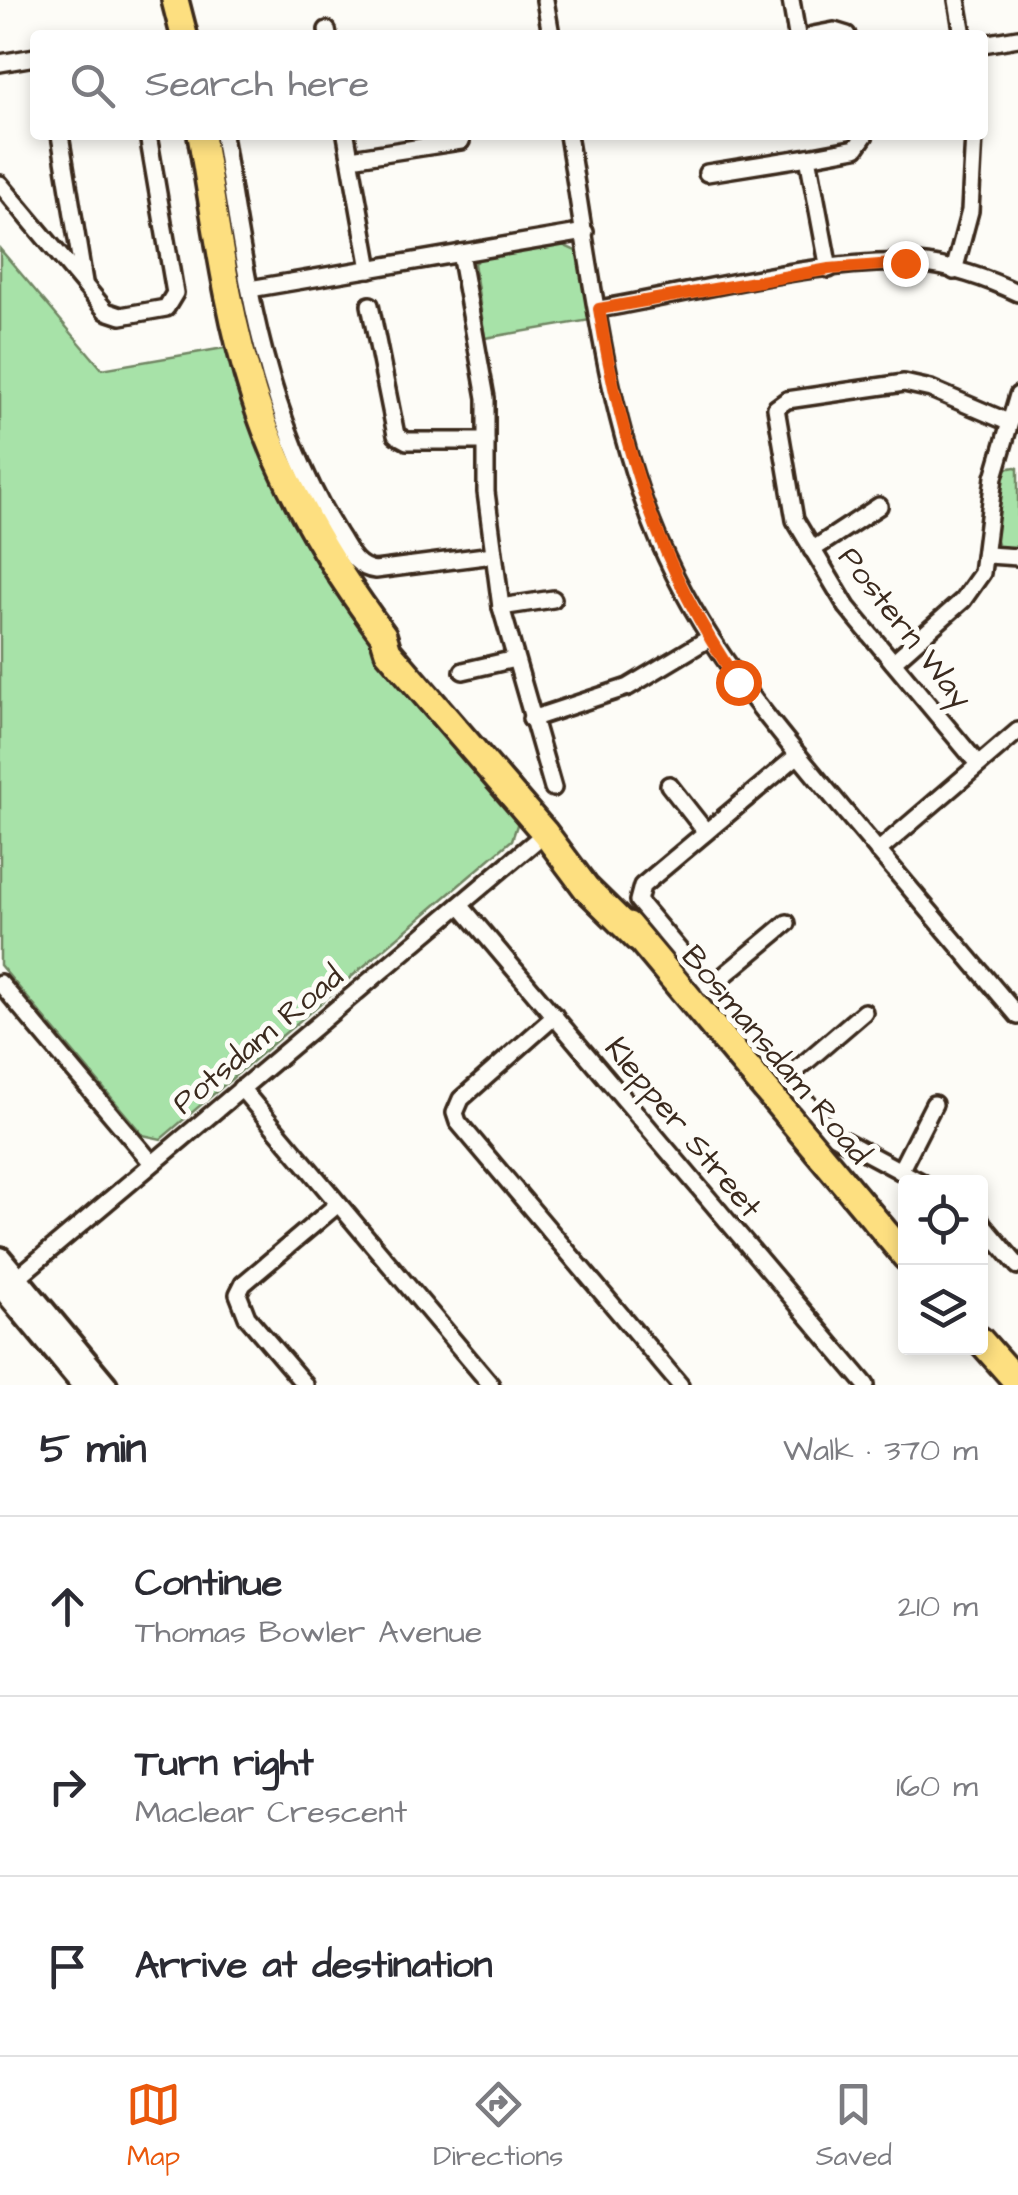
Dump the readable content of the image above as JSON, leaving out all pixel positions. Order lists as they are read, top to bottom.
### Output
{
  "streets": {
    "main road": ["Bosmansdam Road"],
    "street": ["Postern Way", "Potsdam Road", "Klepper Street"]
  },
  "crossings": [
    ["Potsdam Road", "Bosmansdam Road"],
    ["Potsdam Road", "Klepper Street"]
  ],
  "page": {
    "search": "Search here",
    "heading": ["5 min", "Walk · 370 m"],
    "list": [
      ["Continue", "Thomas Bowler Avenue", "210 m"],
      ["Turn right", "Maclear Crescent", "160 m"],
      "Arrive at destination"
    ],
    "nav": ["Map", "Directions", "Saved"]
  }
}
